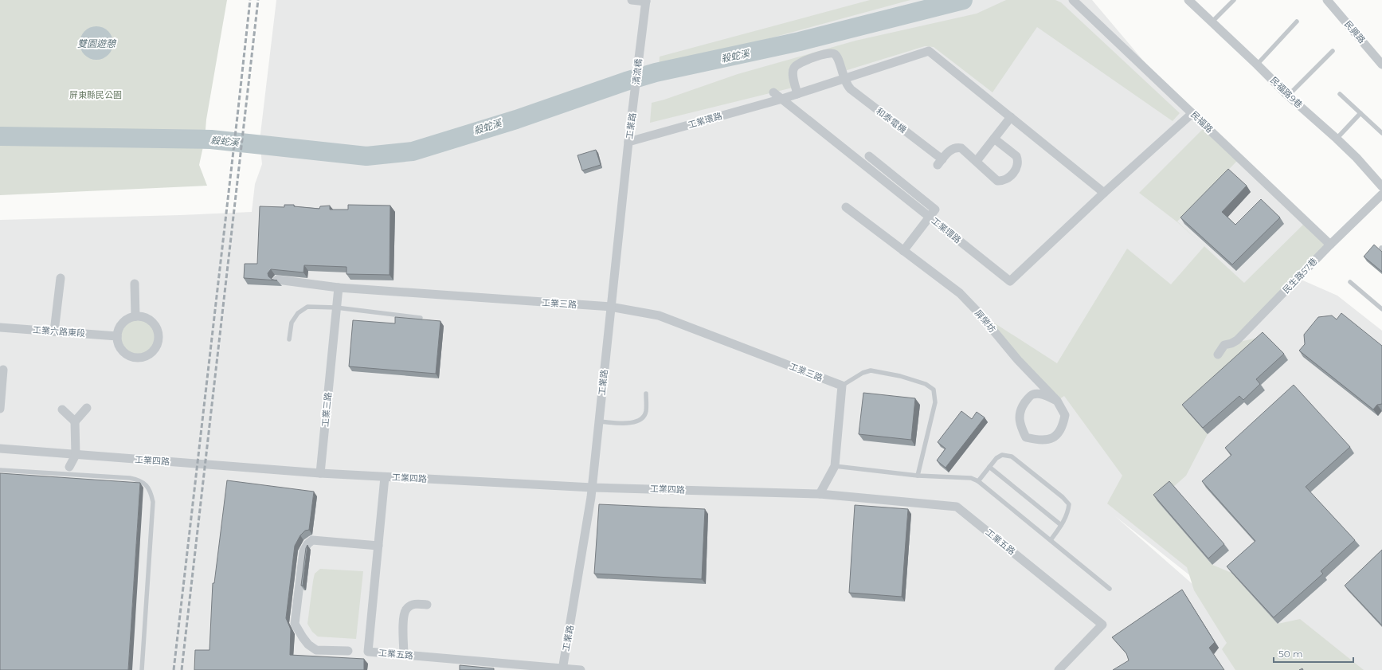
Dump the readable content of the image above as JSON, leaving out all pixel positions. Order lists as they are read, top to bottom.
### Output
{
  "streets": {
    "street": [
      "民興路",
      "清流橋",
      "民福路9巷",
      "工業環路",
      "和泰電機",
      "民福路",
      "工業路",
      "民生路57巷",
      "工業三路",
      "屏榮坊",
      "工業六路東段",
      "工業四路",
      "工業五路"
    ]
  },
  "crossings": [
    ["清流橋", "工業路"],
    ["工業環路", "和泰電機"],
    ["工業環路", "民福路"],
    ["工業環路", "工業路"],
    ["民福路", "民生路57巷"],
    ["工業路", "工業三路"],
    ["工業路", "工業四路"],
    ["工業路", "工業五路"],
    ["工業三路", "工業四路"],
    ["工業四路", "工業五路"]
  ],
  "water": ["雙園遊憩", "殺蛇溪"],
  "parks": ["屏東縣民公園"],
  "scale_bar": "50 m"
}
